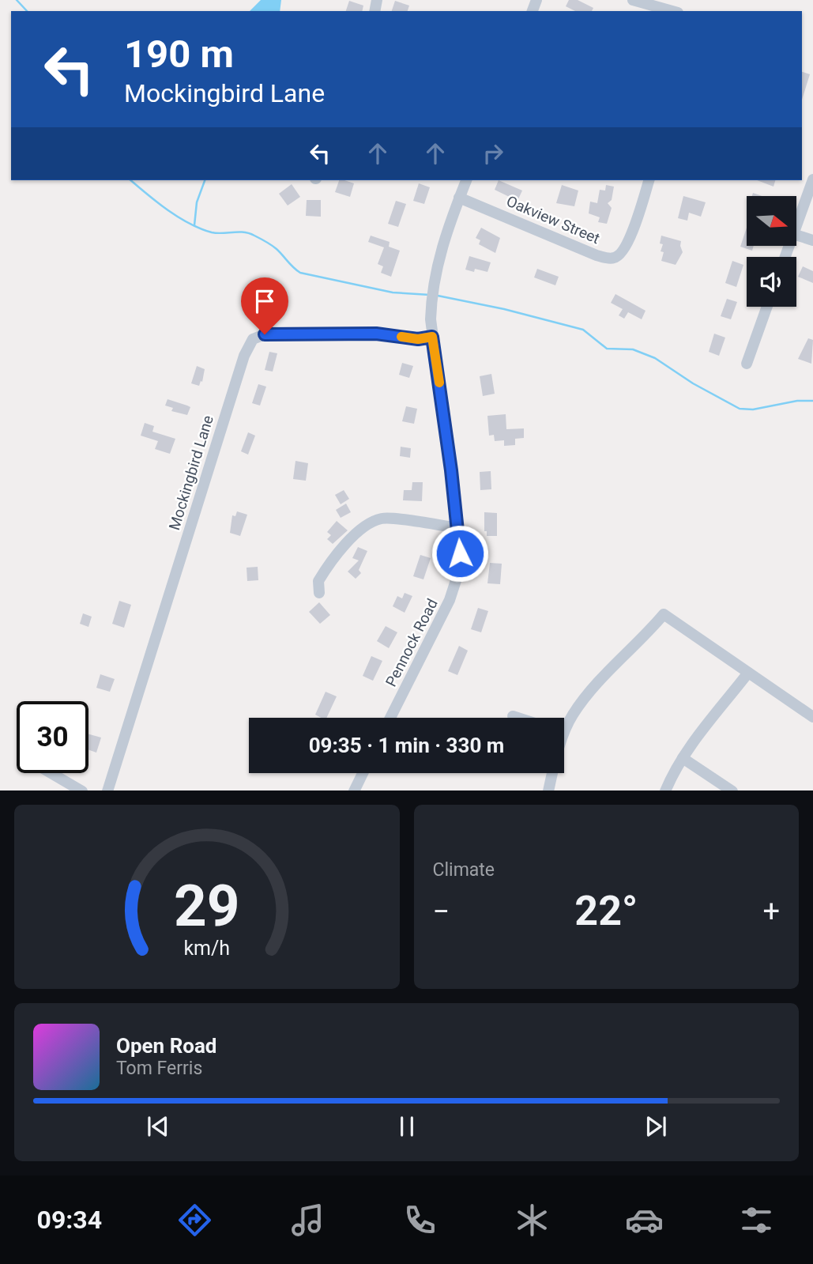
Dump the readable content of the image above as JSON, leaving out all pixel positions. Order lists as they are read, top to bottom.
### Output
{
  "streets": {
    "street": ["Oakview Street", "Mockingbird Lane", "Pennock Road"]
  },
  "crossings": [
    ["Oakview Street", "Pennock Road"],
    ["Mockingbird Lane", "Pennock Road"]
  ],
  "north": "right",
  "page": {
    "turn": ["190 m", "Mockingbird Lane"],
    "limit": "30",
    "trip": "09:35 · 1 min · 330 m",
    "tile": "Climate",
    "heat": ["−", "22°", "+"],
    "song": ["Open Road", "Tom Ferris"],
    "tabs": "09:34",
    "gauge": ["29", "km/h"]
  }
}
